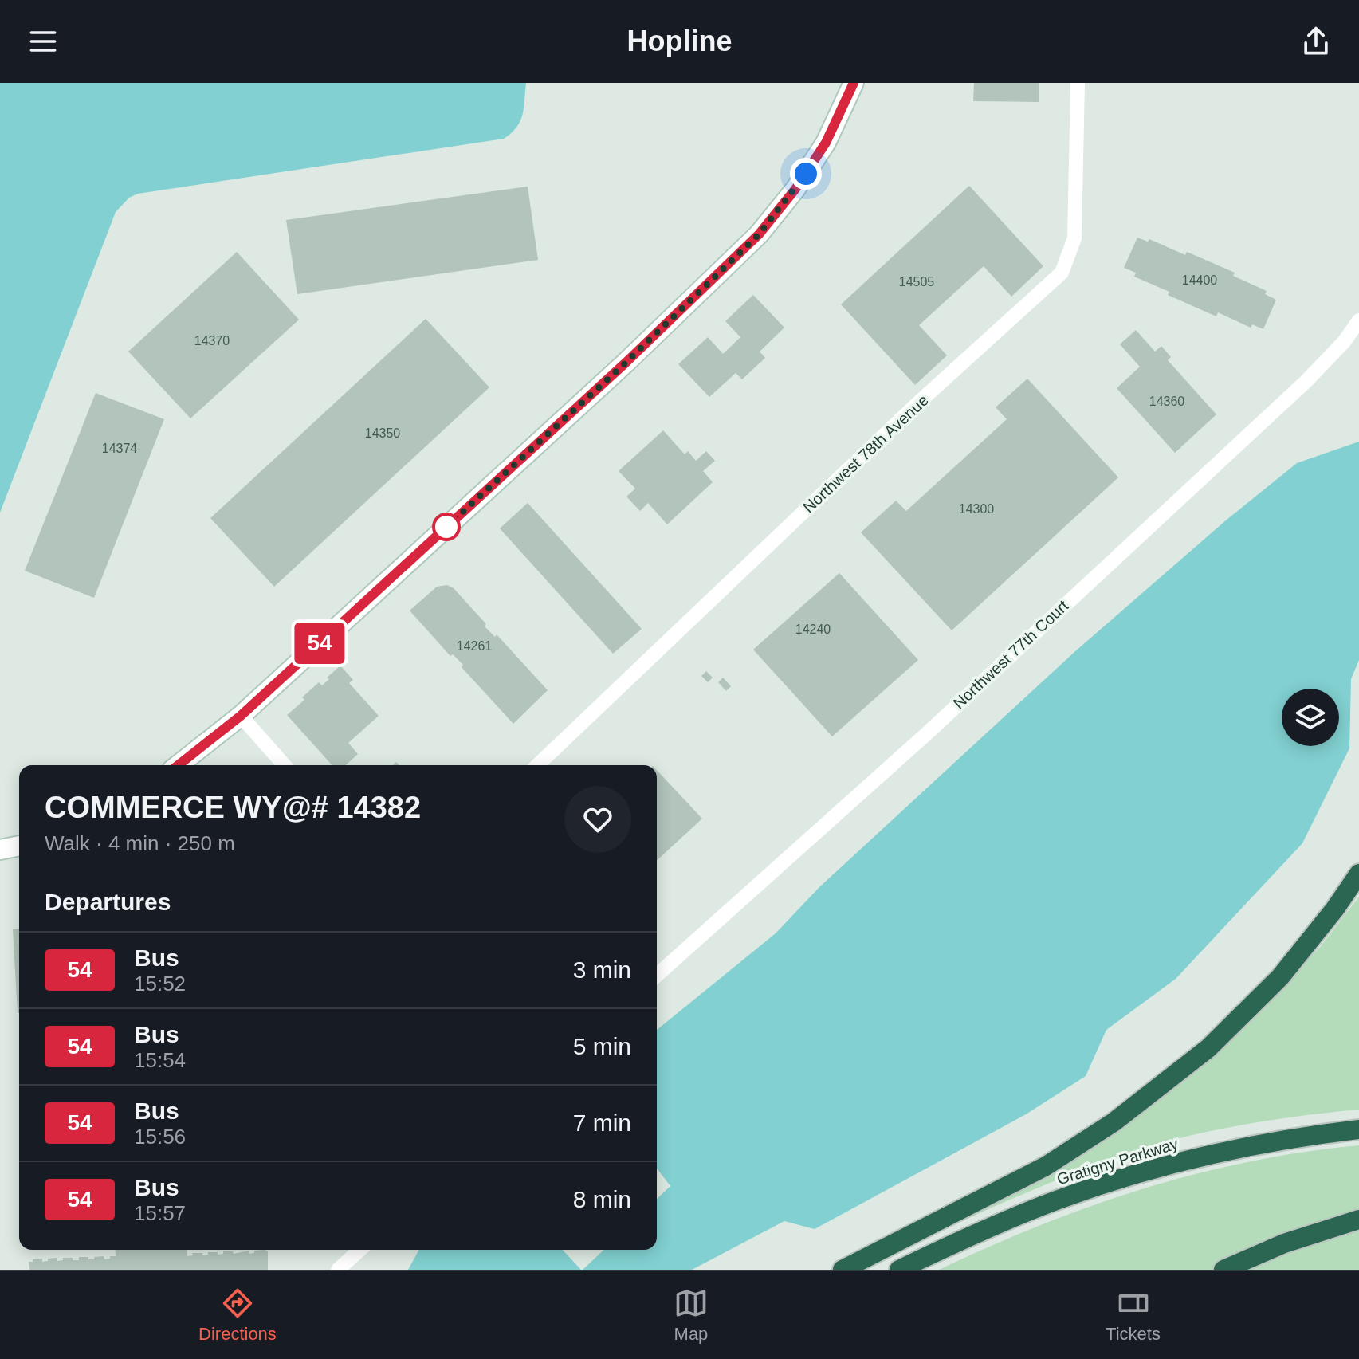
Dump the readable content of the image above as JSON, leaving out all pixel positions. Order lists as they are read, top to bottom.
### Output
{
  "streets": {
    "highway": ["Gratigny Parkway"],
    "street": ["Northwest 78th Avenue", "Northwest 77th Court"]
  },
  "lines": ["bus line 54"],
  "house_numbers": [
    "14400",
    "14505",
    "14370",
    "14360",
    "14350",
    "14374",
    "14300",
    "14240",
    "14261"
  ],
  "page": {
    "header": "Hopline",
    "on_map": "54",
    "heading": [
      ["COMMERCE WY@# 14382", "Walk · 4 min · 250 m"],
      "Departures"
    ],
    "list": [
      {
        "mark": "54",
        "name": "Bus",
        "note": "15:52",
        "value": "3 min"
      },
      {
        "mark": "54",
        "name": "Bus",
        "note": "15:54",
        "value": "5 min"
      },
      {
        "mark": "54",
        "name": "Bus",
        "note": "15:56",
        "value": "7 min"
      },
      {
        "mark": "54",
        "name": "Bus",
        "note": "15:57",
        "value": "8 min"
      }
    ],
    "tabs": ["Directions", "Map", "Tickets"]
  }
}
